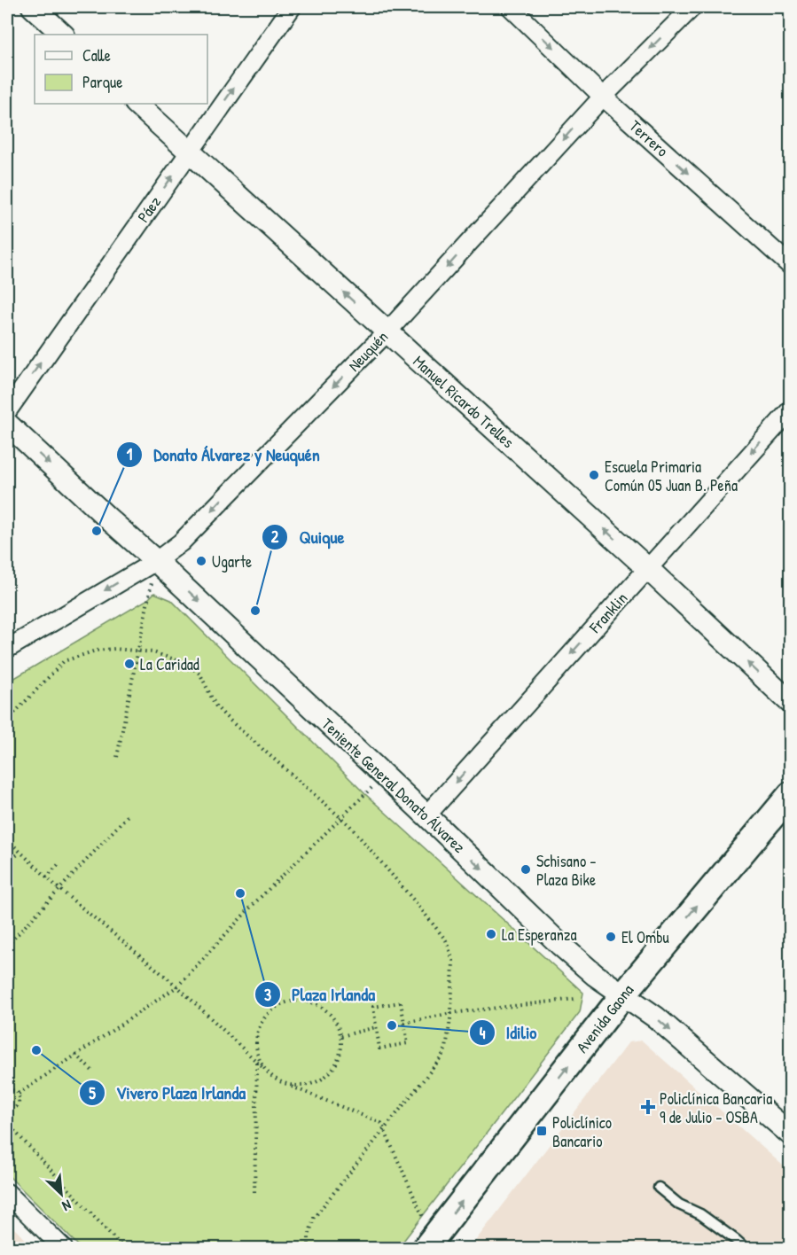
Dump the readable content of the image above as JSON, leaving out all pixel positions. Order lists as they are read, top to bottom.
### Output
{
  "streets": {
    "main road": ["Avenida Gaona"],
    "street": [
      "Terrero",
      "Páez",
      "Neuquén",
      "Manuel Ricardo Trelles",
      "Franklin",
      "Teniente General Donato Álvarez"
    ]
  },
  "crossings": [
    ["Terrero", "Neuquén"],
    ["Páez", "Manuel Ricardo Trelles"],
    ["Neuquén", "Manuel Ricardo Trelles"],
    ["Neuquén", "Teniente General Donato Álvarez"],
    ["Manuel Ricardo Trelles", "Franklin"],
    ["Franklin", "Teniente General Donato Álvarez"],
    ["Teniente General Donato Álvarez", "Avenida Gaona"]
  ],
  "one_way": [
    "Terrero",
    "Páez",
    "Neuquén",
    "Manuel Ricardo Trelles",
    "Franklin",
    "Teniente General Donato Álvarez",
    "Avenida Gaona"
  ],
  "places": {
    "other": [
      "Escuela Primaria Común 05 Juan B. Peña",
      "Donato Álvarez y Neuquén",
      "Ugarte",
      "Quique",
      "La Caridad",
      "Schisano - Plaza Bike",
      "Plaza Irlanda",
      "La Esperanza",
      "El Ombu",
      "Idilio",
      "Vivero Plaza Irlanda"
    ],
    "health": ["Policlínica Bancaria 9 de Julio - OSBA"],
    "transit": ["Policlínico Bancario"]
  },
  "legend": ["Calle", "Parque"],
  "north": "bottom right"
}
